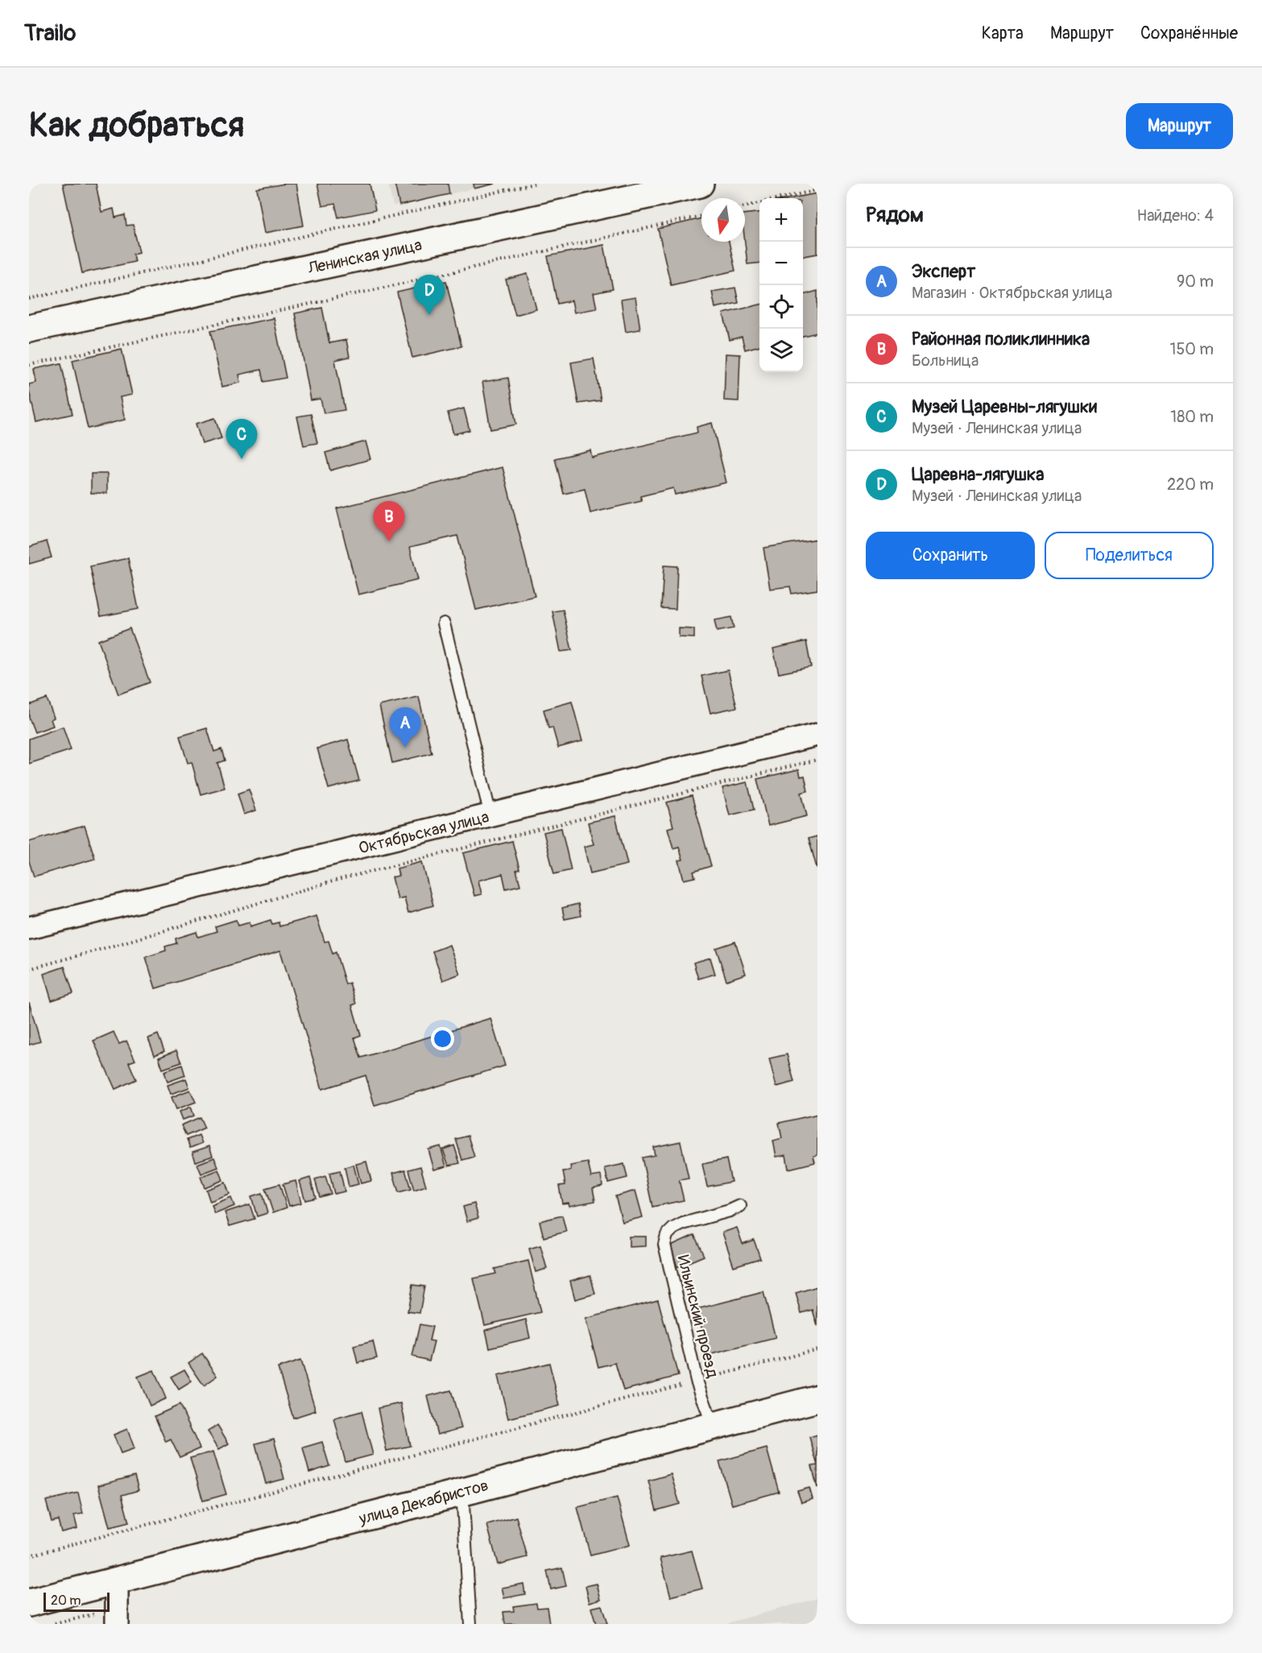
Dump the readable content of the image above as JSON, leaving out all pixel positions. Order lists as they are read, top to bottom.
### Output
{
  "streets": {
    "street": ["Ленинская улица", "Октябрьская улица", "улица Декабристов"],
    "lane": ["Ильинский проезд"]
  },
  "crossings": [
    ["Ильинский проезд", "улица Декабристов"]
  ],
  "scale_bar": "20 m",
  "north": "bottom",
  "page": {
    "header": "Trailo",
    "nav": ["Карта", "Маршрут", "Сохранённые"],
    "buttons": [
      "Маршрут",
      ["Сохранить", "Поделиться"]
    ],
    "title": "Как добраться",
    "heading": ["Рядом", "Найдено: 4"],
    "map_buttons": ["+", "−"],
    "list": [
      {
        "mark": "A",
        "name": "Эксперт",
        "note": "Магазин · Октябрьская улица",
        "value": "90 m"
      },
      {
        "mark": "B",
        "name": "Районная поликлинника",
        "note": "Больница",
        "value": "150 m"
      },
      {
        "mark": "C",
        "name": "Музей Царевны-лягушки",
        "note": "Музей · Ленинская улица",
        "value": "180 m"
      },
      {
        "mark": "D",
        "name": "Царевна-лягушка",
        "note": "Музей · Ленинская улица",
        "value": "220 m"
      }
    ],
    "pins": [
      "D",
      "C",
      "B",
      "A"
    ],
    "scale": "20 m"
  }
}
